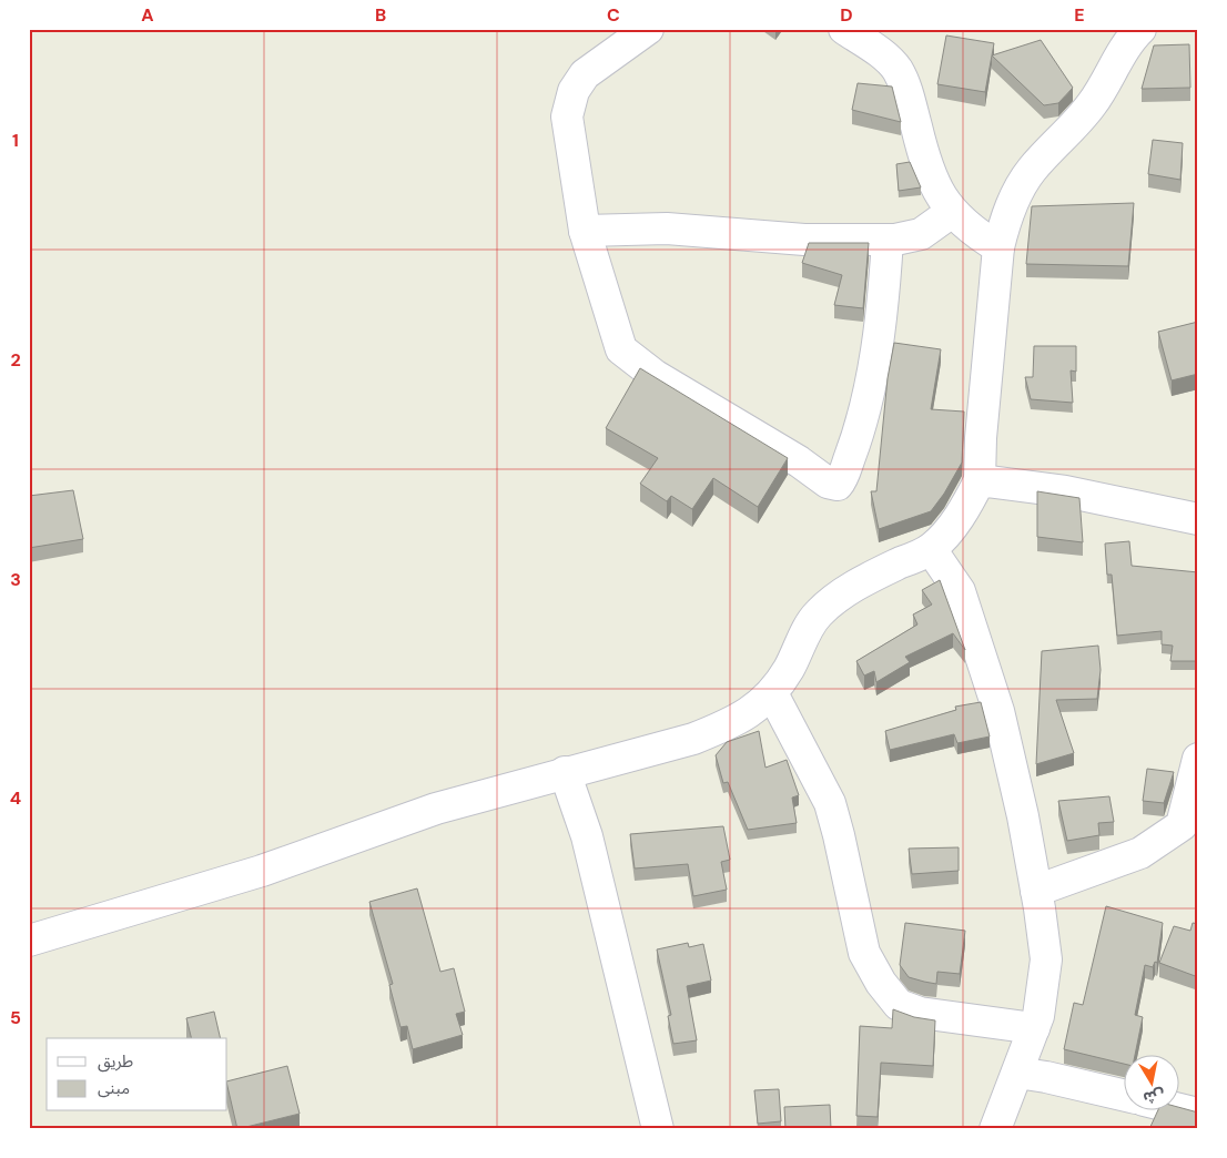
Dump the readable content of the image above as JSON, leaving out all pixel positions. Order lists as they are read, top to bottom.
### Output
{
  "legend": ["طريق", "مبنى"],
  "north": "bottom",
  "grid": {
    "columns": [
      "A",
      "B",
      "C",
      "D",
      "E"
    ],
    "rows": [
      "1",
      "2",
      "3",
      "4",
      "5"
    ]
  }
}
